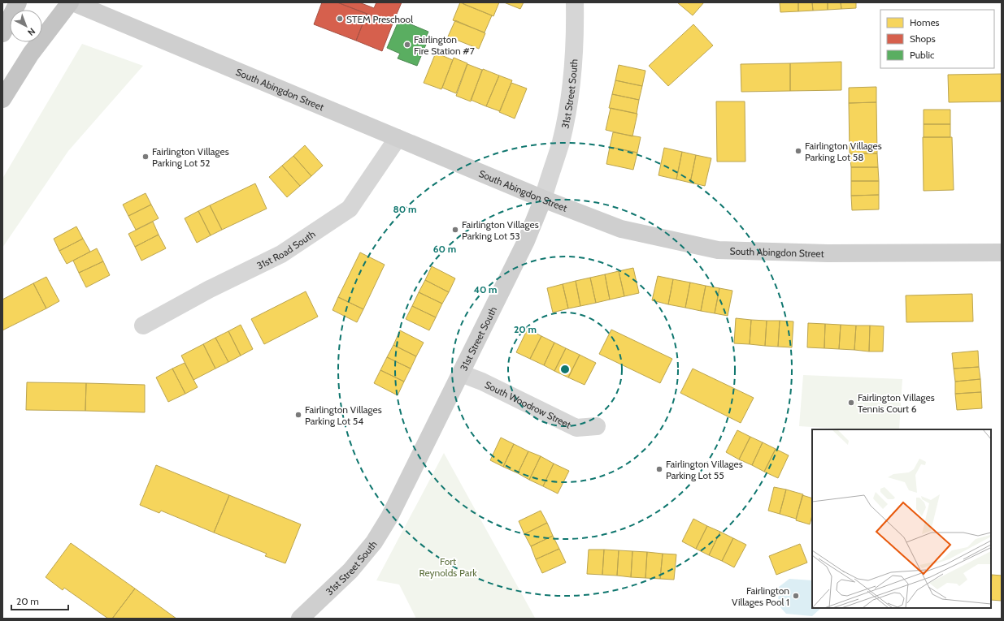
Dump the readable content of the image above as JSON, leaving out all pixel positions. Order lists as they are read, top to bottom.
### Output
{
  "streets": {
    "street": [
      "South Abingdon Street",
      "31st Street South",
      "31st Road South",
      "South Woodrow Street"
    ]
  },
  "crossings": [
    ["South Abingdon Street", "31st Street South"],
    ["South Abingdon Street", "31st Road South"],
    ["31st Street South", "South Woodrow Street"]
  ],
  "parks": ["Fort Reynolds Park"],
  "places": [
    "STEM Preschool",
    "Fairlington Fire Station #7",
    "Fairlington Villages Parking Lot 58",
    "Fairlington Villages Parking Lot 52",
    "Fairlington Villages Parking Lot 53",
    "Fairlington Villages Tennis Court 6",
    "Fairlington Villages Parking Lot 54",
    "Fairlington Villages Parking Lot 55",
    "Fairlington Villages Pool 1"
  ],
  "legend": ["Homes", "Shops", "Public"],
  "scale_bar": "20 m",
  "north": "bottom right",
  "rings": [
    "80 m",
    "60 m",
    "40 m",
    "20 m"
  ]
}
